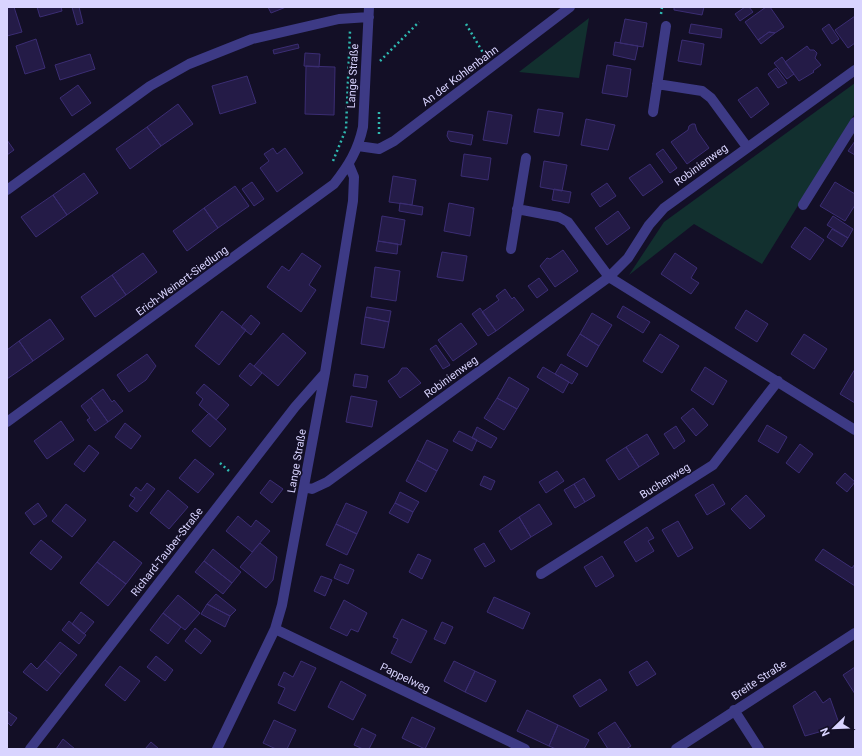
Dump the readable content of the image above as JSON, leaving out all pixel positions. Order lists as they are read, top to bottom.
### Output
{
  "streets": {
    "street": [
      "Lange Straße",
      "An der Kohlenbahn",
      "Robinienweg",
      "Erich-Weinert-Siedlung",
      "Buchenweg",
      "Richard-Tauber-Straße",
      "Pappelweg",
      "Breite Straße"
    ]
  },
  "crossings": [
    ["Lange Straße", "An der Kohlenbahn"],
    ["Lange Straße", "Robinienweg"],
    ["Lange Straße", "Erich-Weinert-Siedlung"],
    ["Lange Straße", "Richard-Tauber-Straße"],
    ["Lange Straße", "Pappelweg"],
    ["An der Kohlenbahn", "Erich-Weinert-Siedlung"]
  ],
  "north": "bottom left"
}
